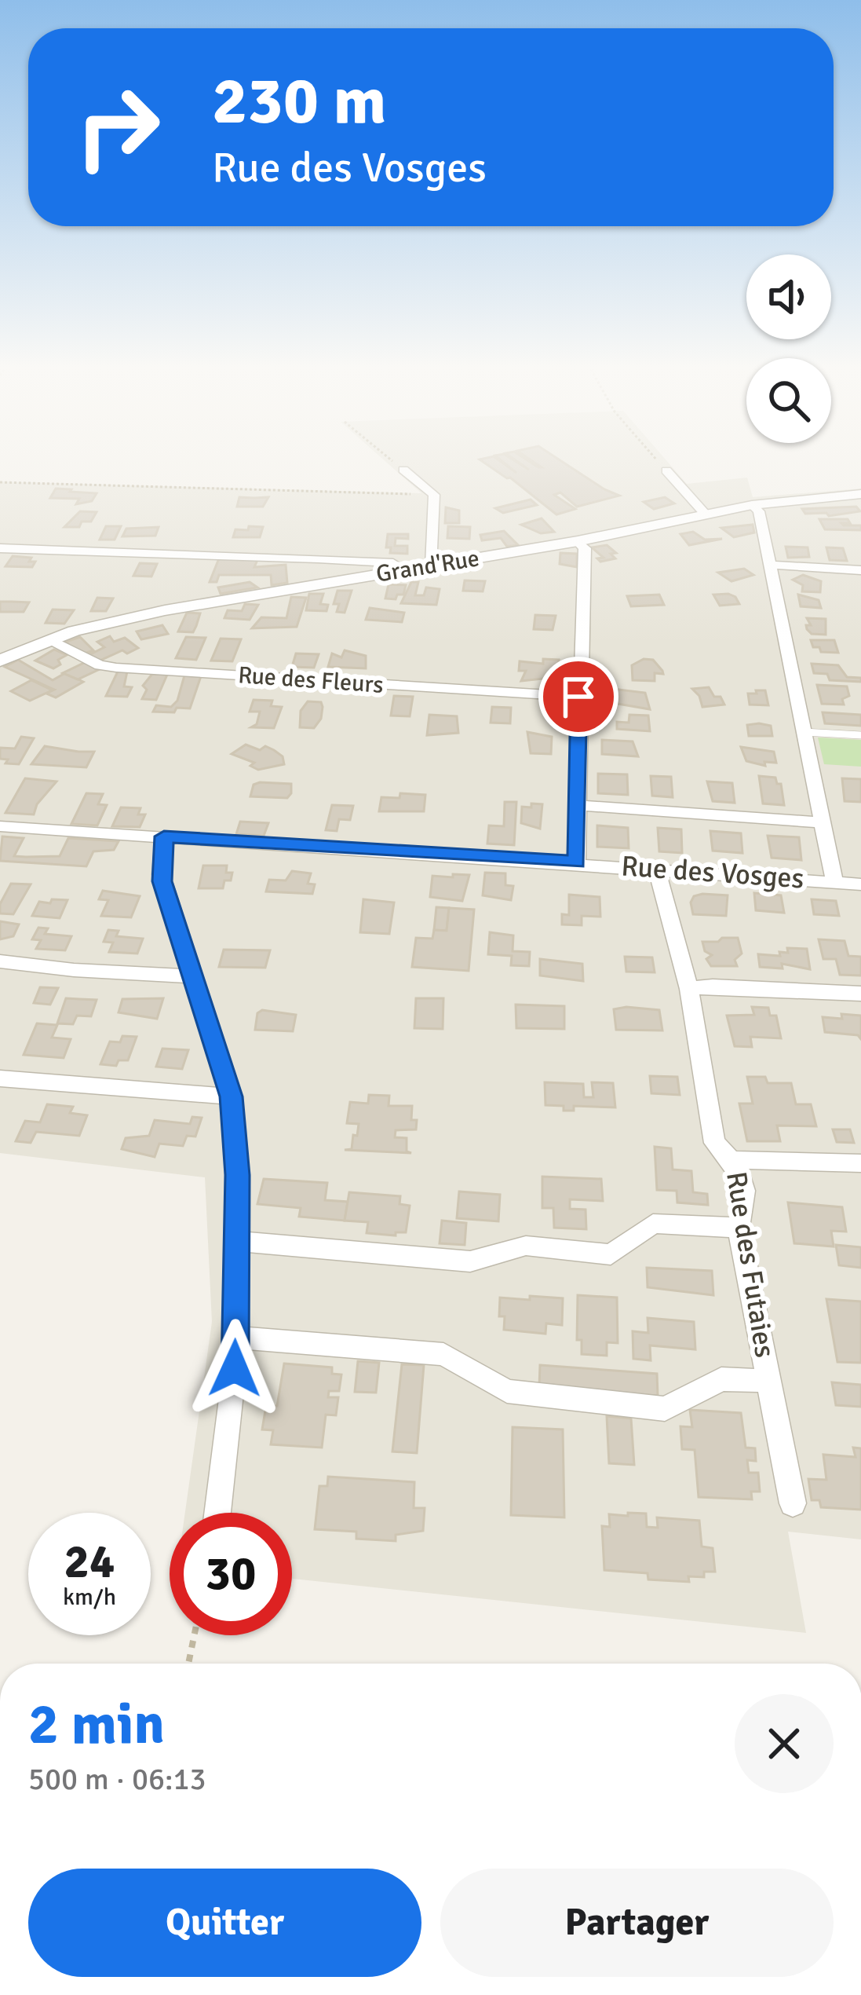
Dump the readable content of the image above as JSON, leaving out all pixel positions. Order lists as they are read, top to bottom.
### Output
{
  "streets": {
    "street": [
      "Grand'Rue",
      "Rue des Fleurs",
      "Rue des Vosges",
      "Rue des Futaies"
    ]
  },
  "crossings": [
    ["Grand'Rue", "Rue des Fleurs"],
    ["Rue des Vosges", "Rue des Futaies"]
  ],
  "page": {
    "turn": ["230 m", "Rue des Vosges"],
    "speed": "24 km/h",
    "limit": "30",
    "heading": ["2 min", "500 m · 06:13"],
    "buttons": ["Quitter", "Partager"]
  }
}
